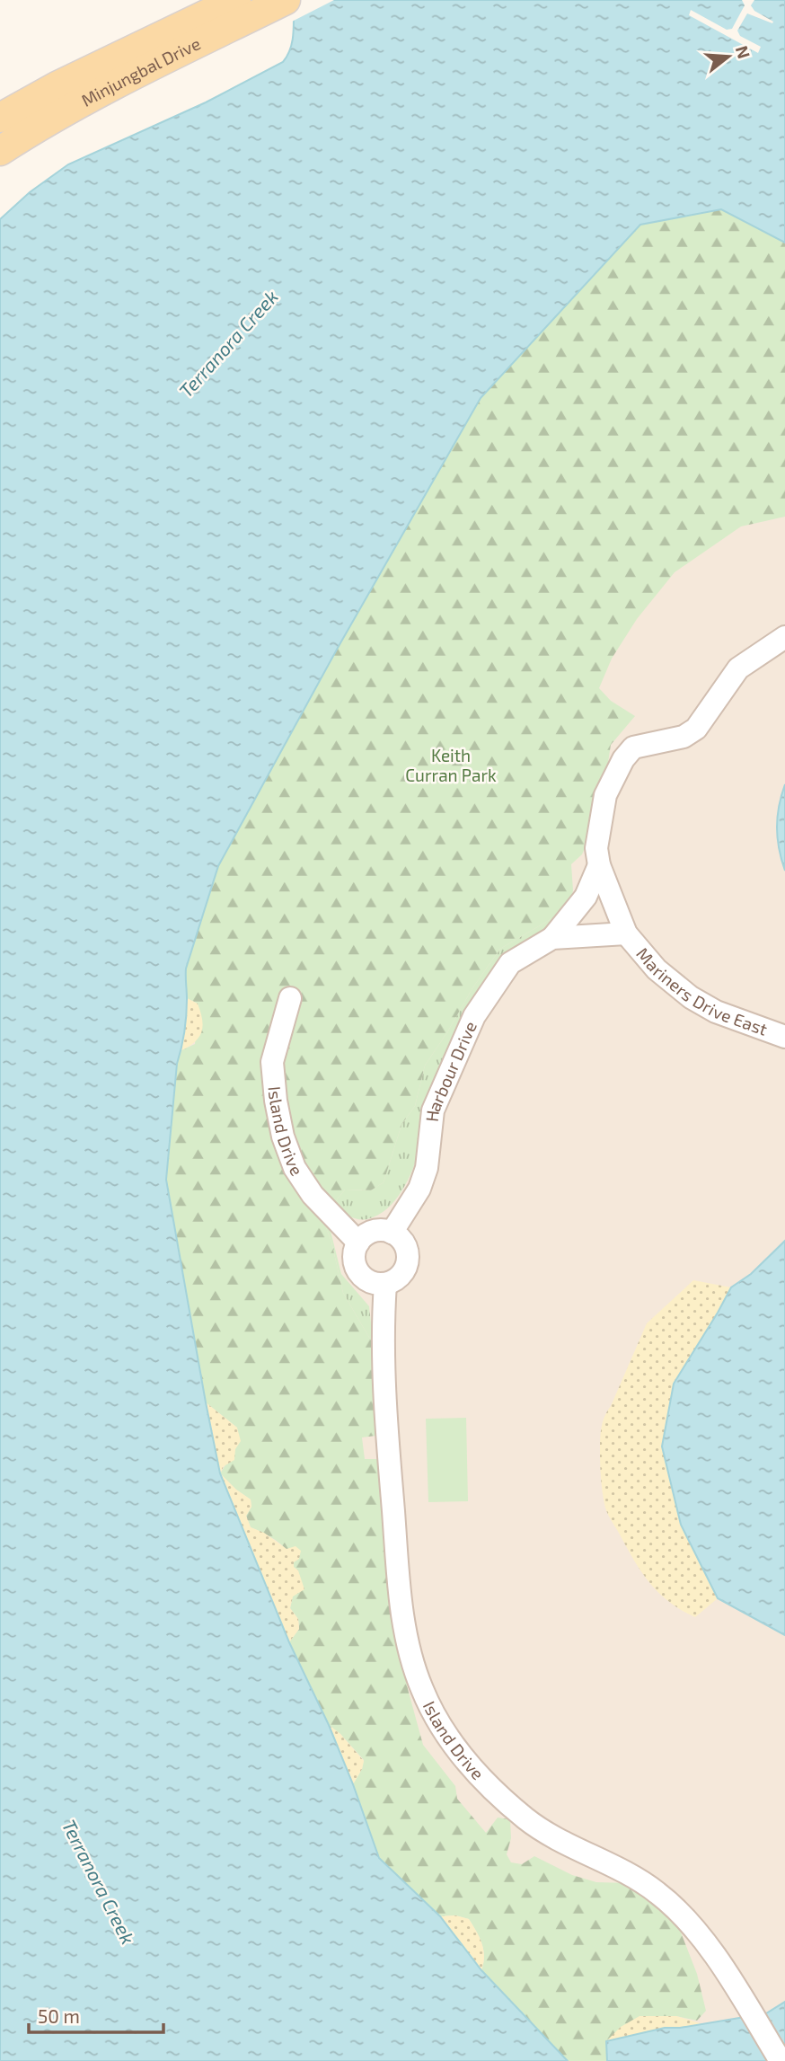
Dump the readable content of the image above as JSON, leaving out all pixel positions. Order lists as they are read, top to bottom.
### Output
{
  "streets": {
    "main road": ["Minjungbal Drive"],
    "street": ["Mariners Drive East", "Harbour Drive", "Island Drive"]
  },
  "crossings": [
    ["Mariners Drive East", "Harbour Drive"],
    ["Harbour Drive", "Island Drive"]
  ],
  "water": ["Terranora Creek"],
  "parks": ["Keith Curran Park"],
  "scale_bar": "50 m",
  "north": "right"
}
